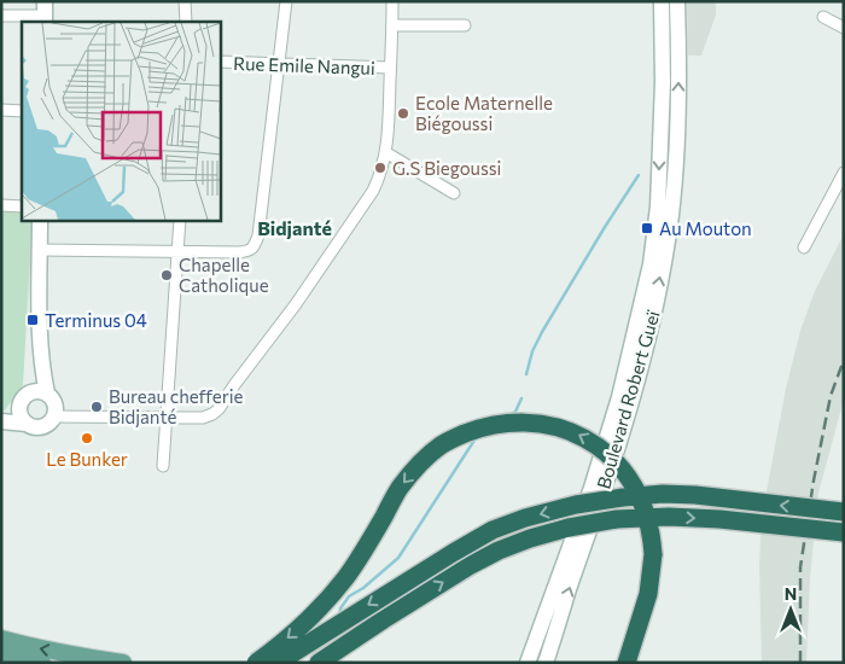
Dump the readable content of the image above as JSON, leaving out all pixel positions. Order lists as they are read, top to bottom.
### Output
{
  "streets": {
    "main road": ["Boulevard Robert Gueï"],
    "street": ["Rue Emile Nangui"]
  },
  "districts": ["Bidjanté"],
  "places": {
    "other": [
      "Ecole Maternelle Biégoussi",
      "G.S Biegoussi",
      "Chapelle Catholique",
      "Bureau chefferie Bidjanté",
      "Le Bunker"
    ],
    "transit": ["Au Mouton", "Terminus 04"]
  },
  "north": "top"
}
